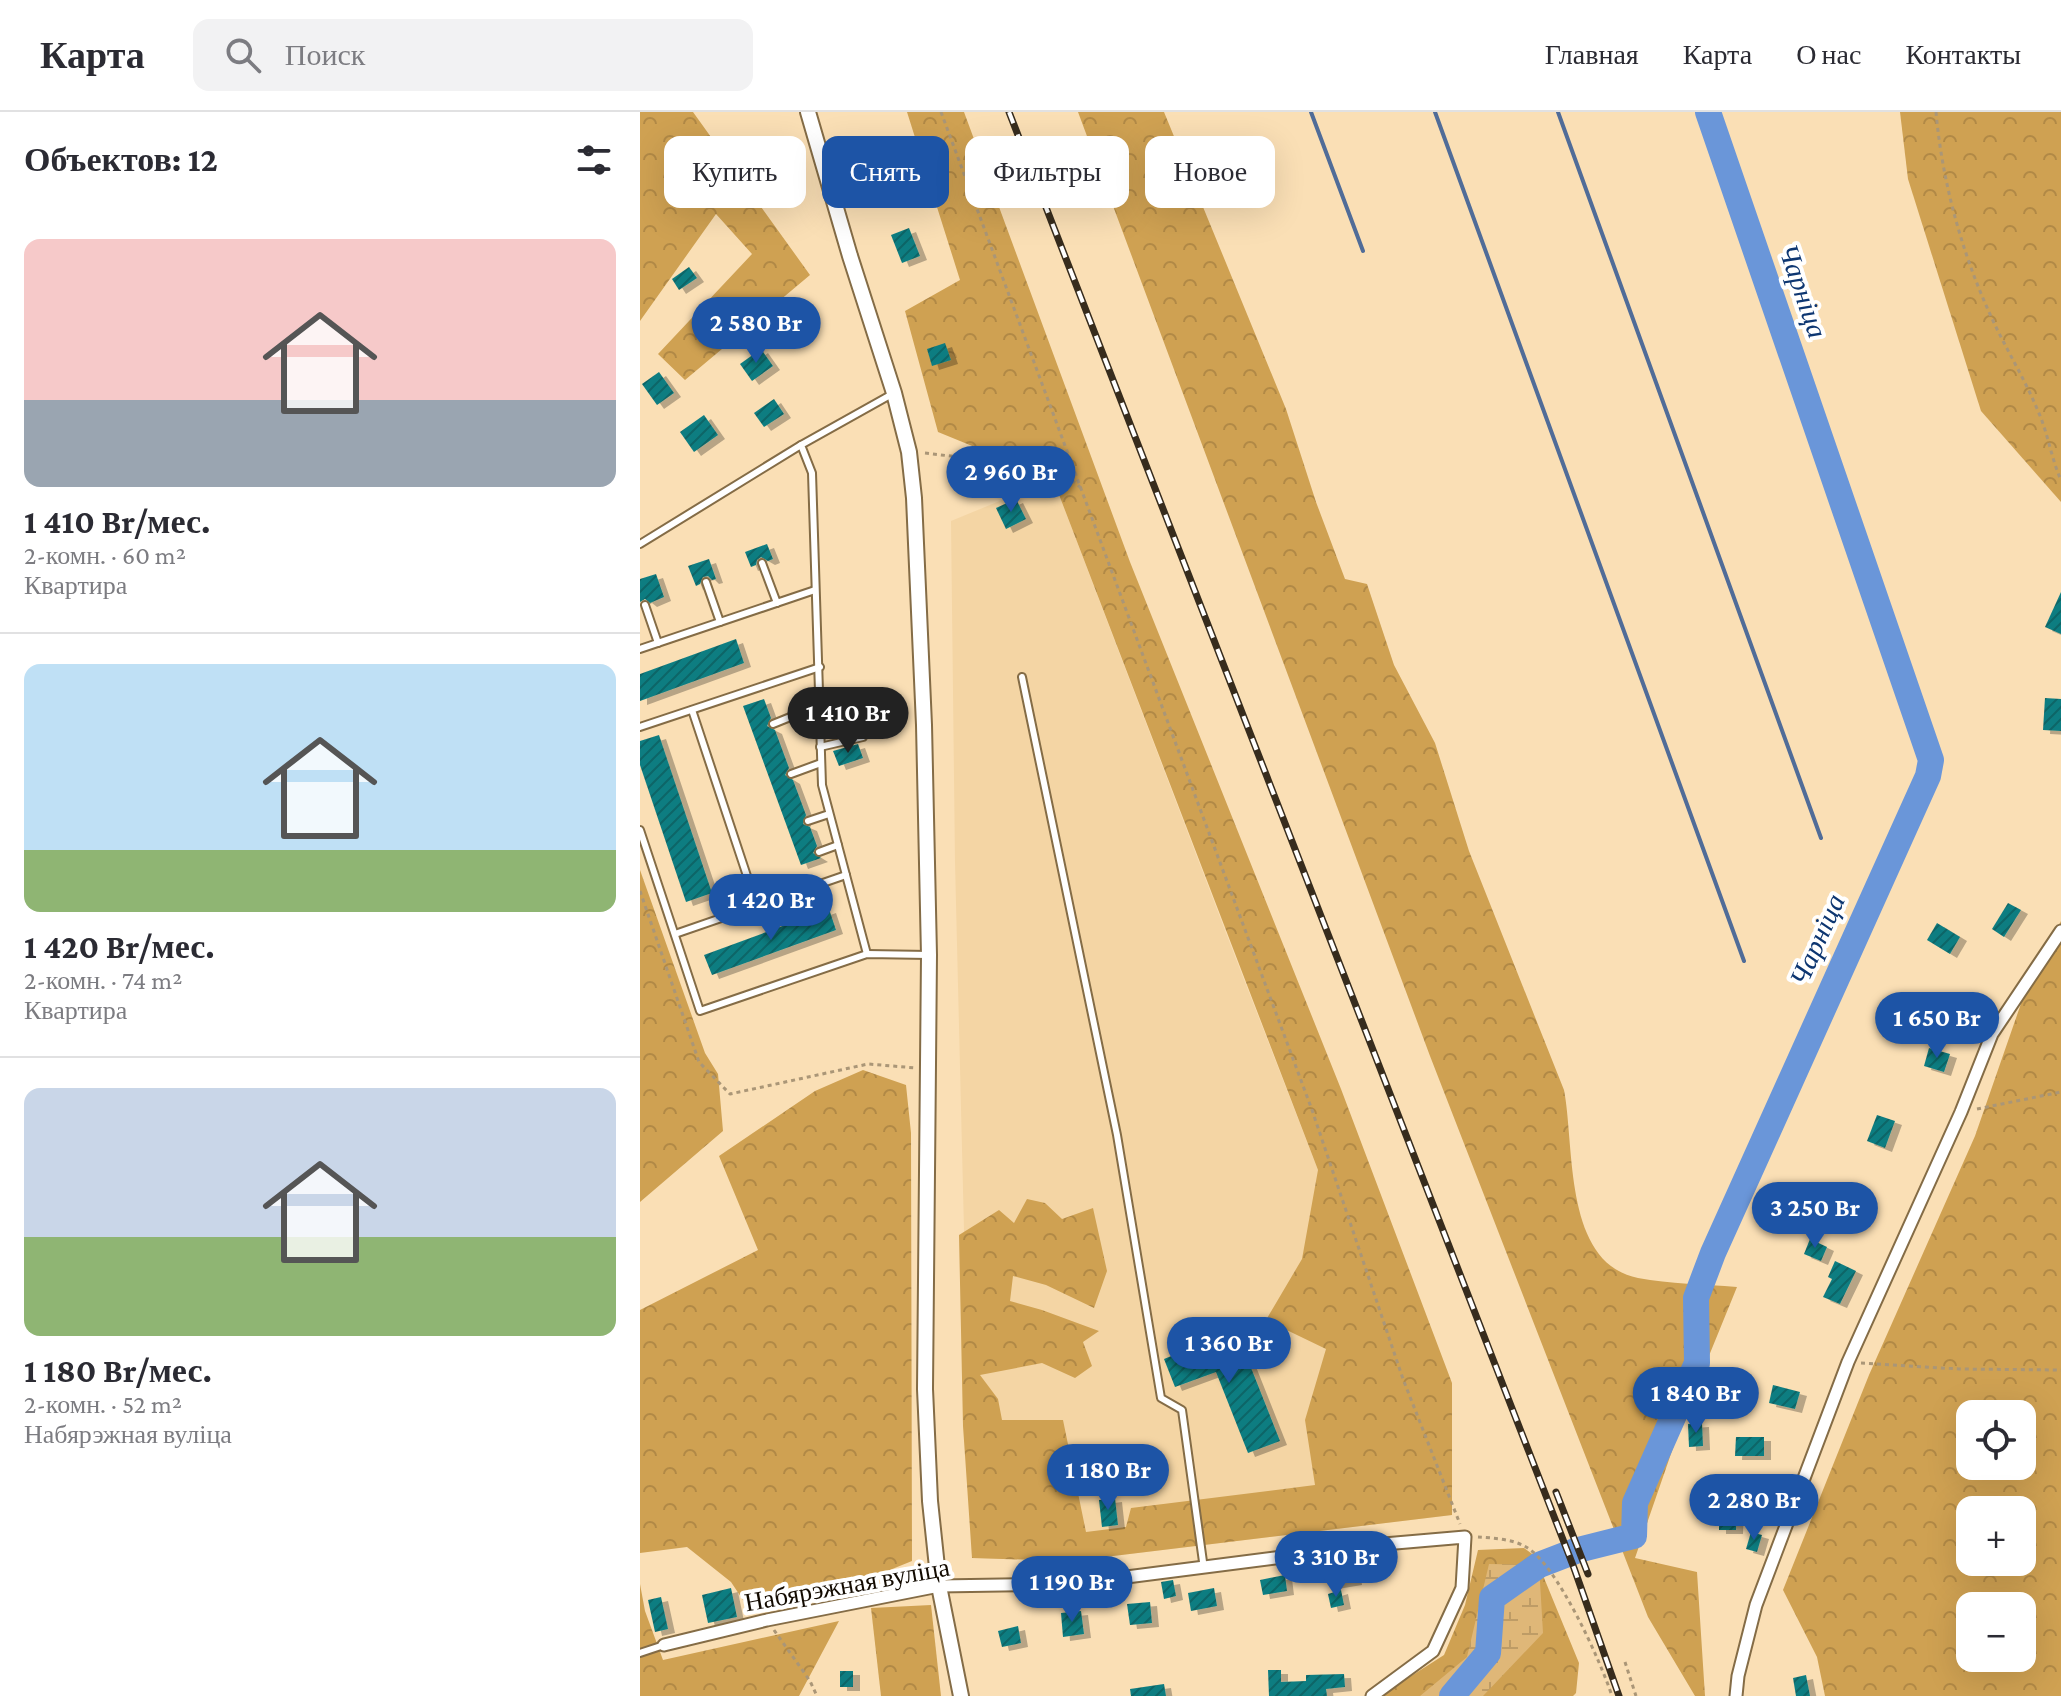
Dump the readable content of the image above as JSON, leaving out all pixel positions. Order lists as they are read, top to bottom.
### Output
{
  "streets": {
    "street": ["Набярэжная вуліца"]
  },
  "water": ["Чарніца"],
  "page": {
    "header": "Карта",
    "search": "Поиск",
    "nav": [
      "Главная",
      "Карта",
      "О нас",
      "Контакты"
    ],
    "heading": "Объектов: 12",
    "chip": [
      "Купить",
      "Снять",
      "Фильтры",
      "Новое"
    ],
    "list": [
      {
        "name": "1 410 Br/мес.",
        "note": "2-комн. · 60 m² · Квартира"
      },
      {
        "name": "1 420 Br/мес.",
        "note": "2-комн. · 74 m² · Квартира"
      },
      {
        "name": "1 180 Br/мес.",
        "note": "2-комн. · 52 m² · Набярэжная вуліца"
      }
    ],
    "price": [
      "2 580 Br",
      "2 960 Br",
      "1 410 Br",
      "1 420 Br",
      "1 650 Br",
      "3 250 Br",
      "1 360 Br",
      "1 840 Br",
      "1 180 Br",
      "2 280 Br",
      "3 310 Br",
      "1 190 Br"
    ],
    "map_buttons": ["+", "−"]
  }
}
